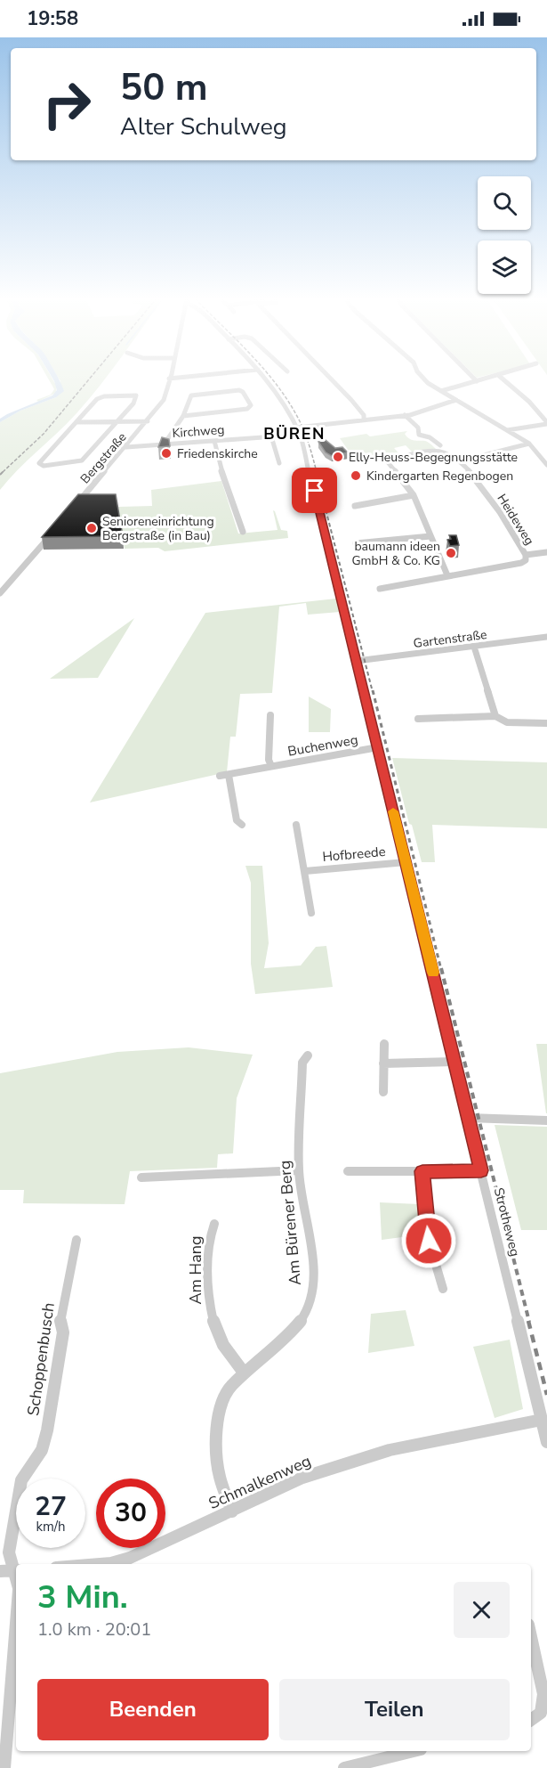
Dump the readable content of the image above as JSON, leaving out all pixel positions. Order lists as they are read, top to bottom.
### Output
{
  "streets": {
    "street": [
      "Kirchweg",
      "Bergstraße",
      "Heideweg",
      "Gartenstraße",
      "Buchenweg",
      "Hofbreede",
      "Strotheweg",
      "Am Bürener Berg",
      "Am Hang",
      "Schoppenbusch",
      "Schmalkenweg"
    ]
  },
  "crossings": [
    ["Kirchweg", "Bergstraße"],
    ["Kirchweg", "Strotheweg"],
    ["Gartenstraße", "Strotheweg"],
    ["Buchenweg", "Strotheweg"],
    ["Hofbreede", "Strotheweg"],
    ["Strotheweg", "Schmalkenweg"],
    ["Am Bürener Berg", "Am Hang"],
    ["Am Bürener Berg", "Schmalkenweg"]
  ],
  "districts": ["BÜREN"],
  "places": [
    "Friedenskirche",
    "Elly-Heuss-Begegnungsstätte",
    "Kindergarten Regenbogen",
    "Senioreneinrichtung Bergstraße (in Bau)",
    "baumann ideen GmbH & Co. KG"
  ],
  "page": {
    "status": "19:58",
    "turn": ["50 m", "Alter Schulweg"],
    "speed": "27 km/h",
    "limit": "30",
    "heading": ["3 Min.", "1.0 km · 20:01"],
    "buttons": ["Beenden", "Teilen"]
  }
}
